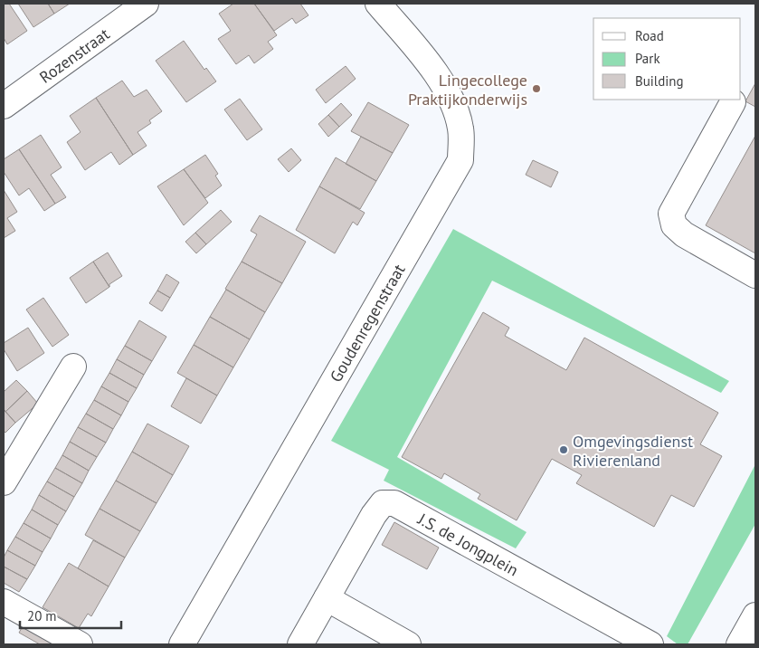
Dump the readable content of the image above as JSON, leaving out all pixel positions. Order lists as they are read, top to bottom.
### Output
{
  "streets": {
    "street": ["Rozenstraat", "Goudenregenstraat", "J.S. de Jongplein"]
  },
  "places": ["Lingecollege Praktijkonderwijs", "Omgevingsdienst Rivierenland"],
  "legend": ["Road", "Park", "Building"],
  "scale_bar": "20 m"
}
